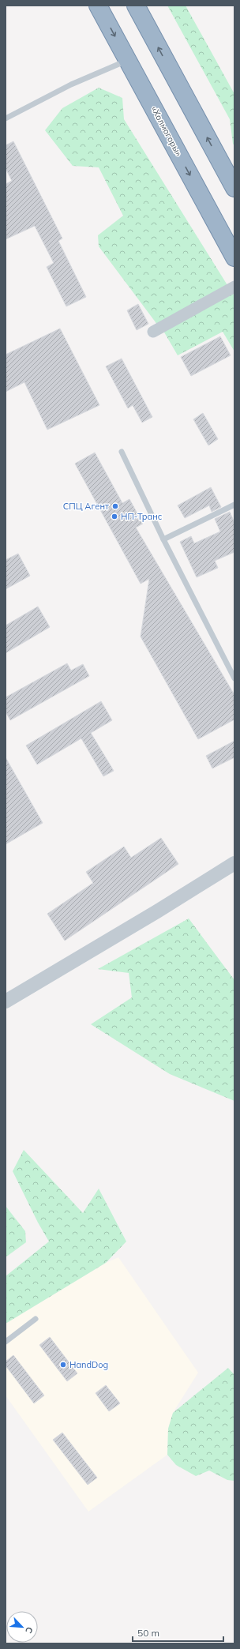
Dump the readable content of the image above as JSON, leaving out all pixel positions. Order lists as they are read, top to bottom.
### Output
{
  "streets": {
    "highway": ["«Холмогоры»"]
  },
  "places": ["СПЦ Агент", "НП-Транс", "HandDog"],
  "scale_bar": "50 m",
  "north": "bottom right"
}
